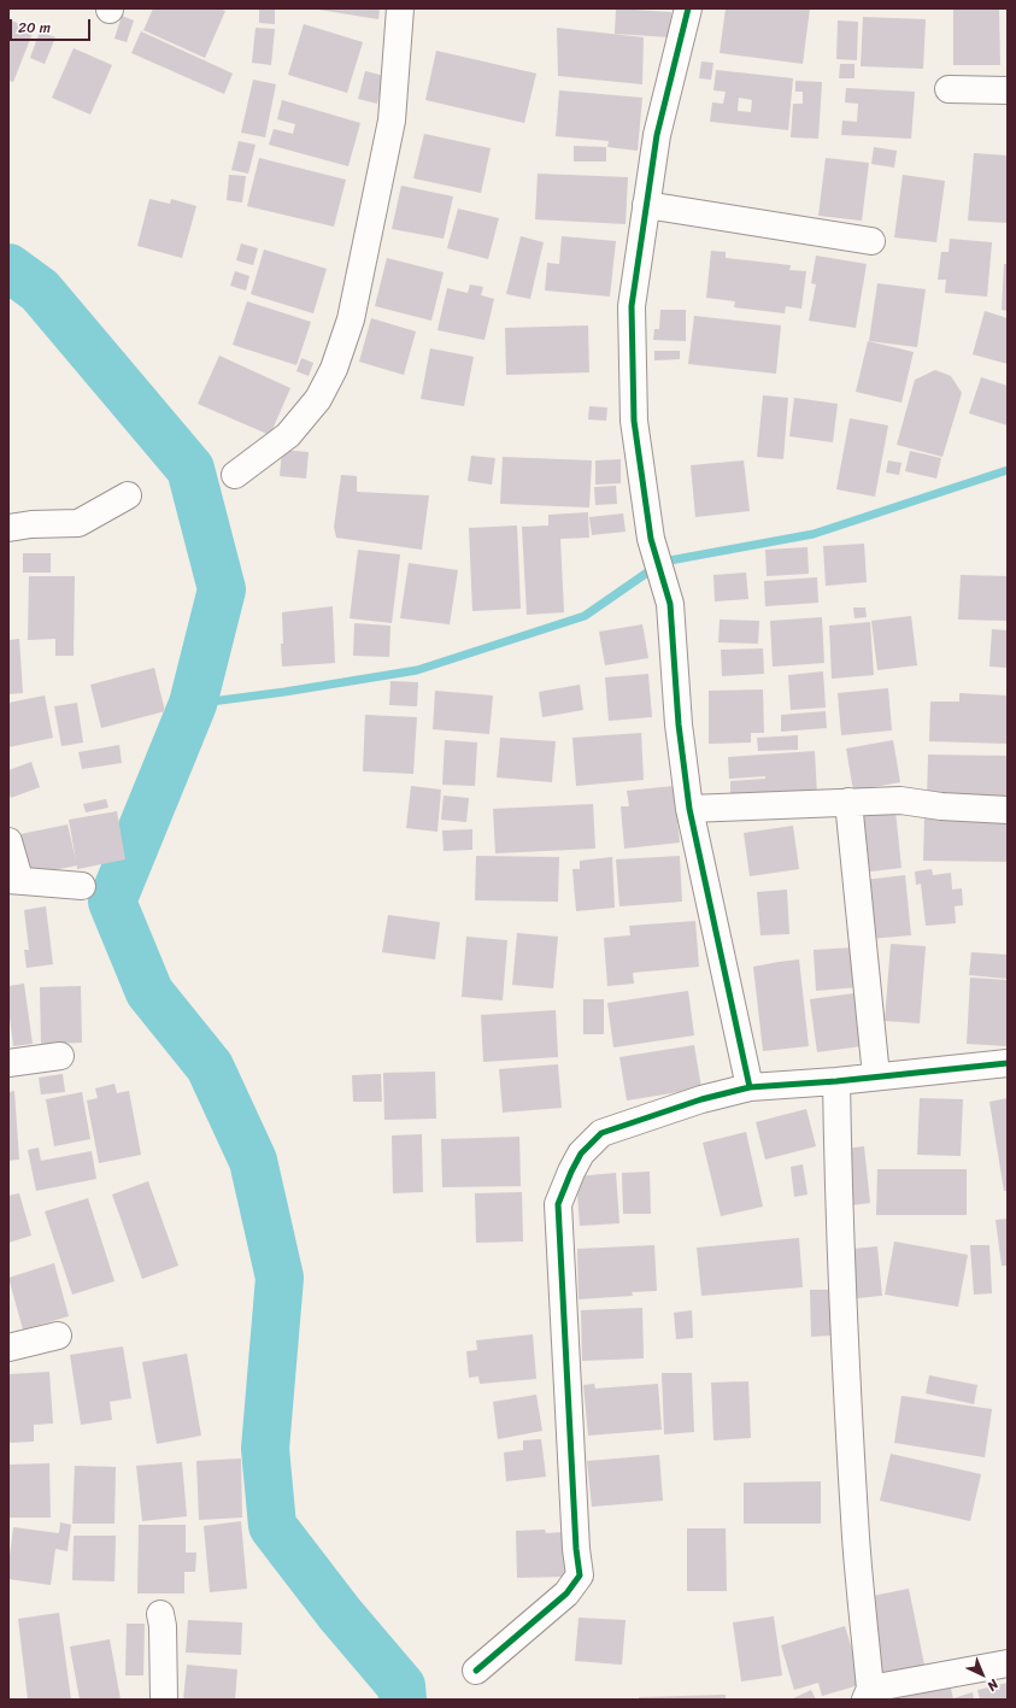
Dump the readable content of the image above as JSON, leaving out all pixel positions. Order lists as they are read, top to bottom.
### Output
{
  "scale_bar": "20 m",
  "north": "bottom right"
}
